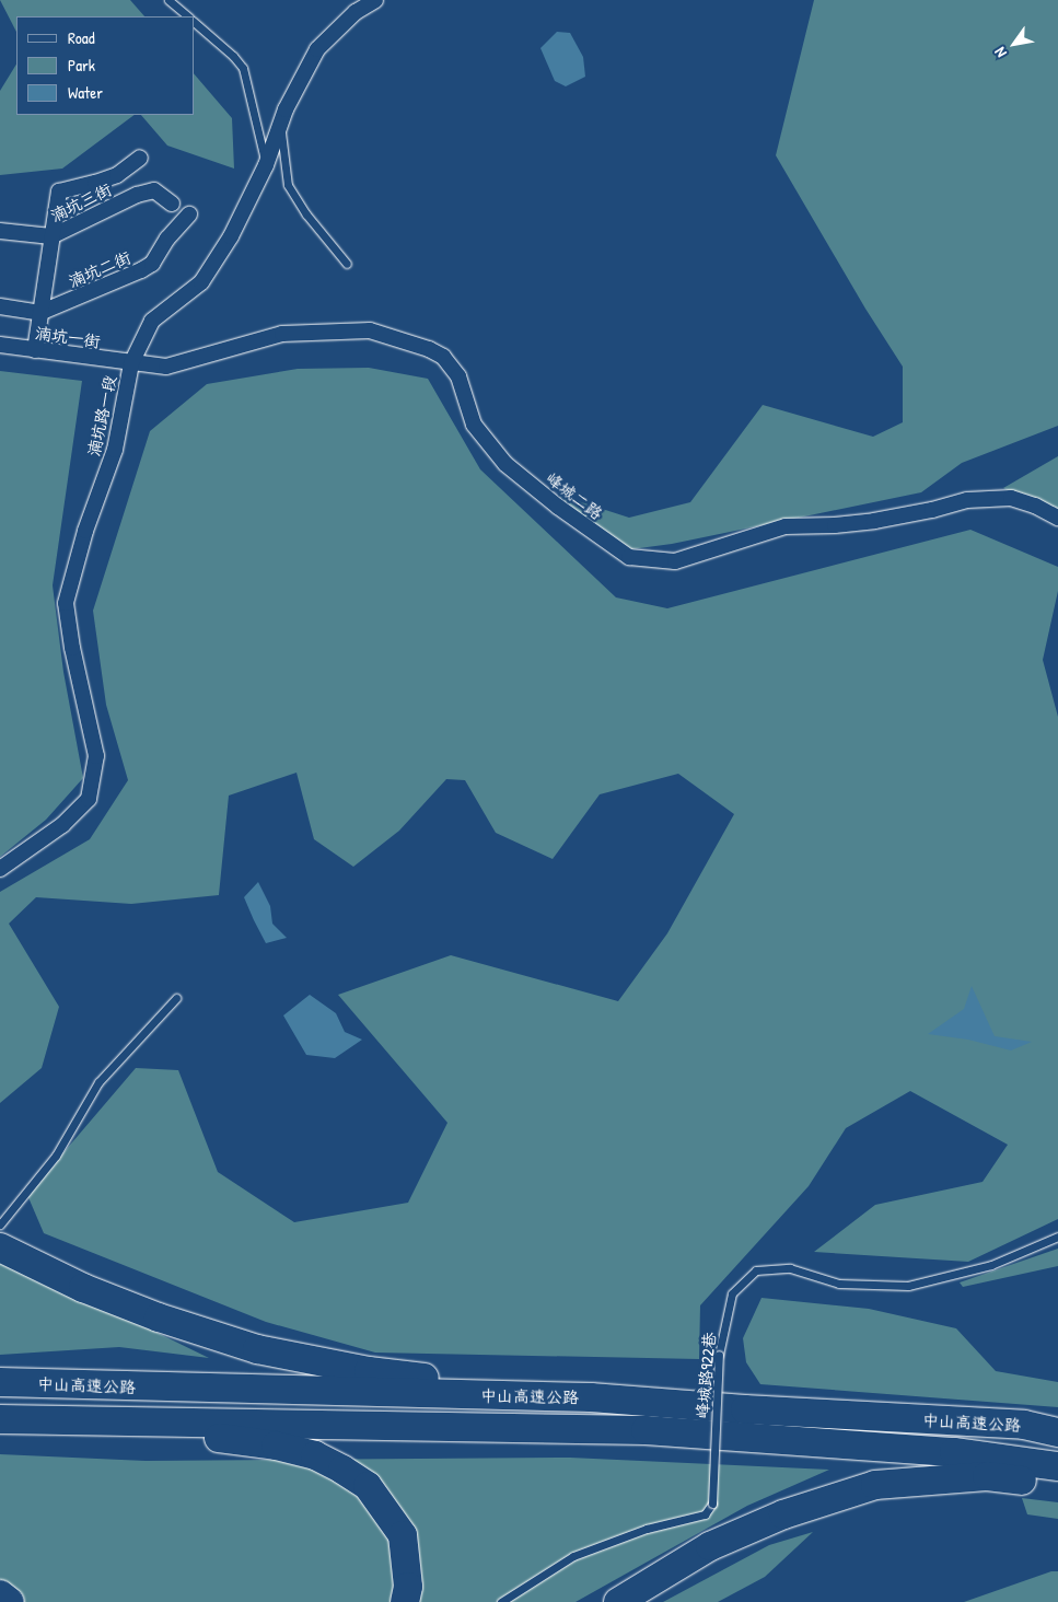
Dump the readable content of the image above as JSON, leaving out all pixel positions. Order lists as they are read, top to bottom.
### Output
{
  "streets": {
    "highway": ["中山高速公路"],
    "street": [
      "湳坑三街",
      "湳坑二街",
      "湳坑一街",
      "湳坑路一段",
      "峰城二路"
    ],
    "lane": ["峰城路922巷"]
  },
  "crossings": [
    ["湳坑一街", "湳坑路一段"],
    ["湳坑一街", "峰城二路"],
    ["湳坑路一段", "峰城二路"]
  ],
  "legend": ["Road", "Park", "Water"],
  "north": "bottom left"
}
